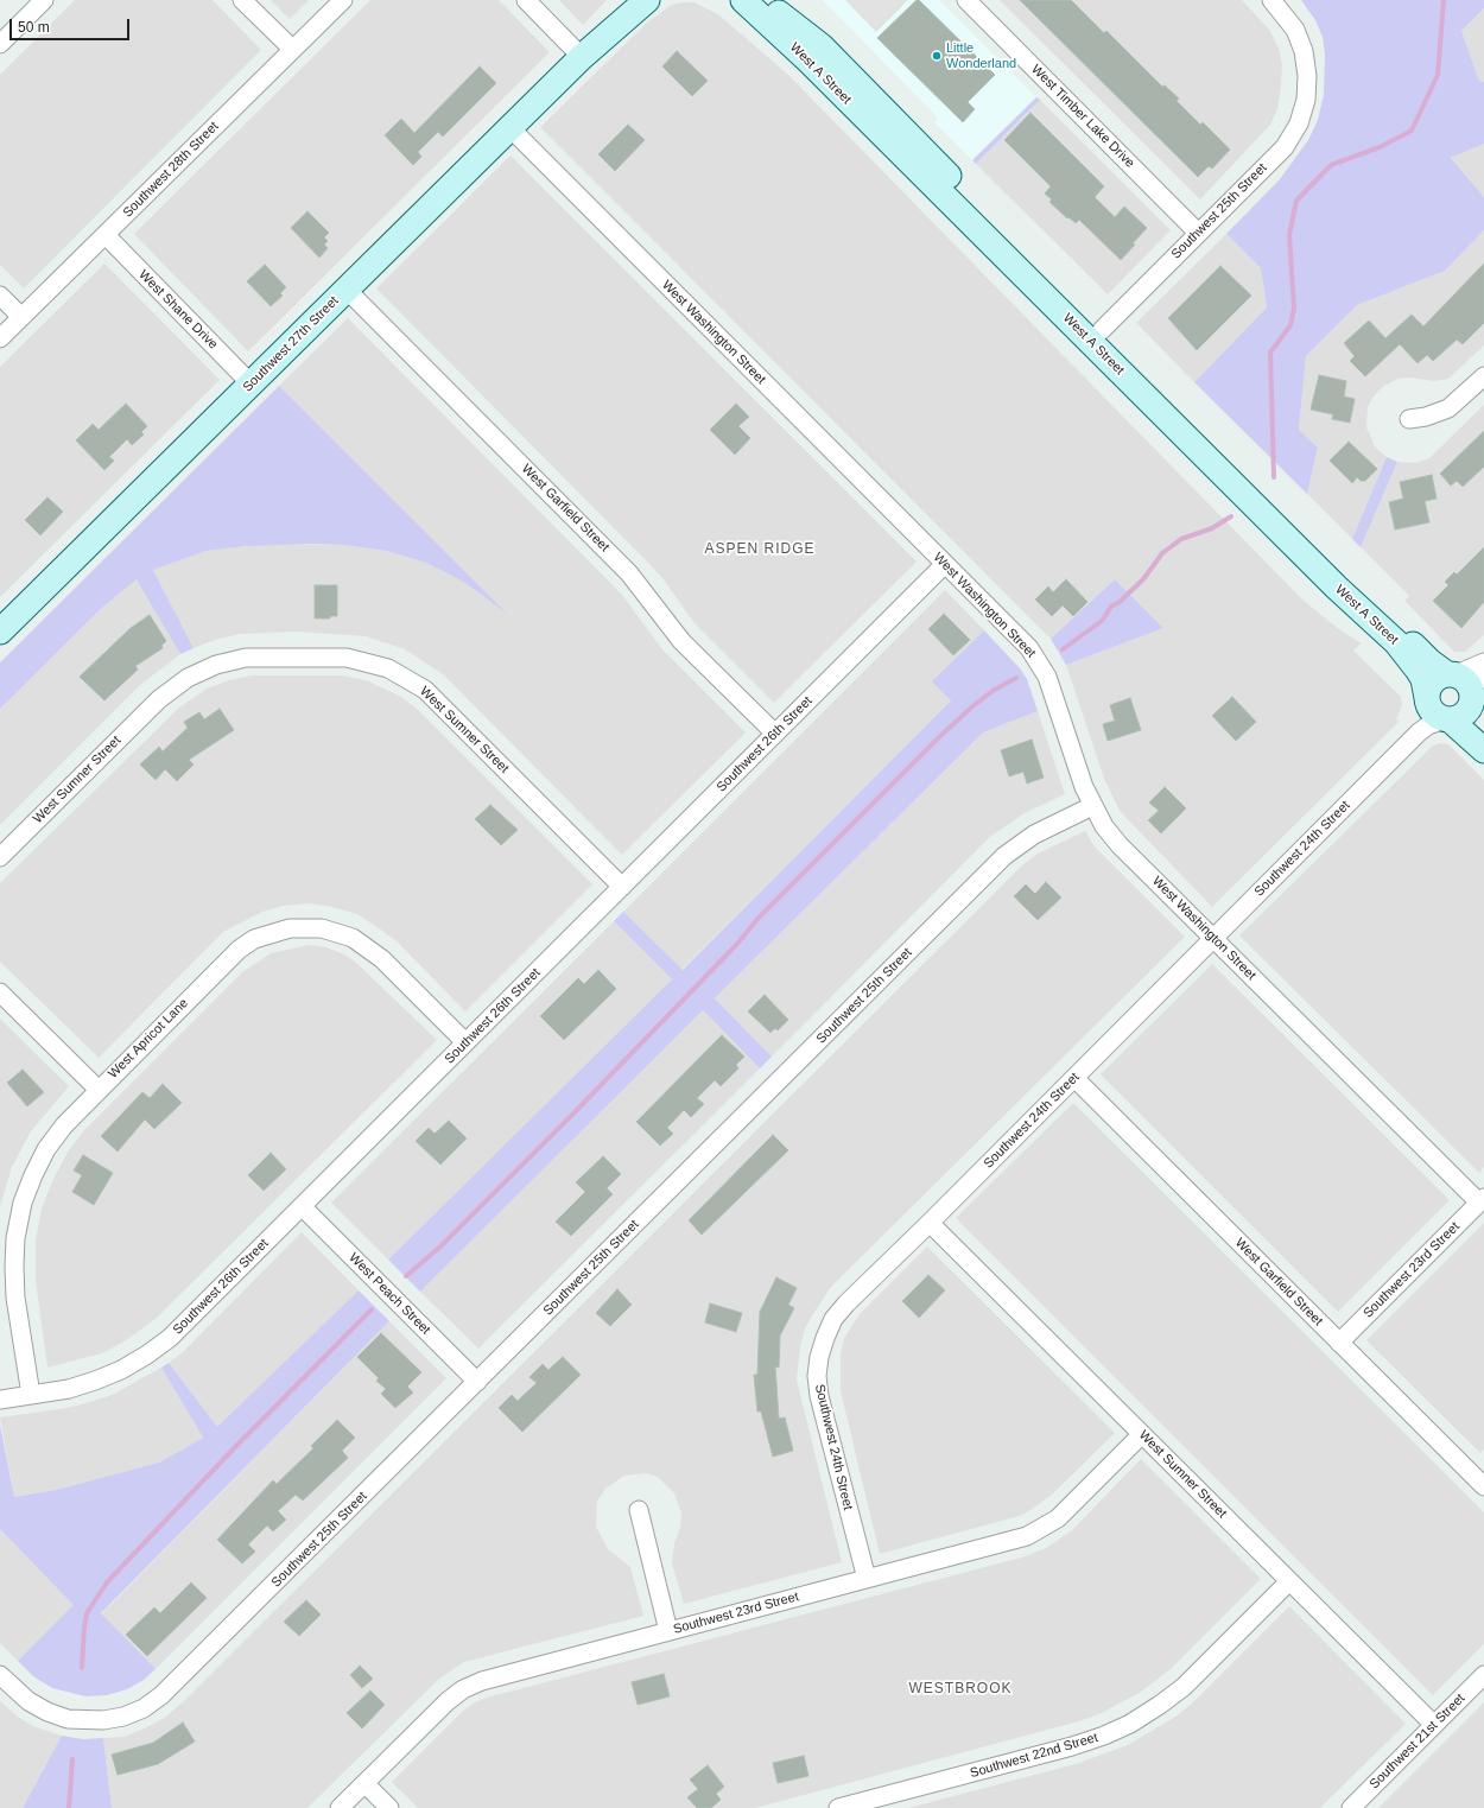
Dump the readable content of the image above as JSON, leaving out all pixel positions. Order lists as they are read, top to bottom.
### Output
{
  "streets": {
    "main road": ["West A Street", "Southwest 27th Street"],
    "street": [
      "West Timber Lake Drive",
      "Southwest 28th Street",
      "Southwest 25th Street",
      "West Shane Drive",
      "West Washington Street",
      "West Garfield Street",
      "West Sumner Street",
      "Southwest 26th Street",
      "Southwest 24th Street",
      "West Apricot Lane",
      "Southwest 23rd Street",
      "West Peach Street",
      "Southwest 21st Street",
      "Southwest 22nd Street"
    ]
  },
  "crossings": [
    ["West A Street", "Southwest 25th Street"],
    ["West A Street", "Southwest 24th Street"],
    ["West Timber Lake Drive", "Southwest 25th Street"],
    ["Southwest 28th Street", "West Shane Drive"],
    ["Southwest 25th Street", "West Washington Street"],
    ["Southwest 25th Street", "West Peach Street"],
    ["West Shane Drive", "Southwest 27th Street"],
    ["West Washington Street", "Southwest 27th Street"],
    ["West Washington Street", "Southwest 26th Street"],
    ["West Washington Street", "Southwest 24th Street"],
    ["West Washington Street", "Southwest 23rd Street"],
    ["Southwest 27th Street", "West Garfield Street"],
    ["West Garfield Street", "Southwest 26th Street"],
    ["West Garfield Street", "Southwest 24th Street"],
    ["West Garfield Street", "Southwest 23rd Street"],
    ["West Sumner Street", "Southwest 26th Street"],
    ["West Sumner Street", "Southwest 24th Street"],
    ["West Sumner Street", "Southwest 23rd Street"],
    ["West Sumner Street", "Southwest 21st Street"],
    ["West Sumner Street", "Southwest 22nd Street"],
    ["Southwest 26th Street", "West Apricot Lane"],
    ["Southwest 26th Street", "West Peach Street"],
    ["Southwest 24th Street", "Southwest 23rd Street"]
  ],
  "districts": ["ASPEN RIDGE", "WESTBROOK"],
  "places": ["Little Wonderland"],
  "scale_bar": "50 m"
}
